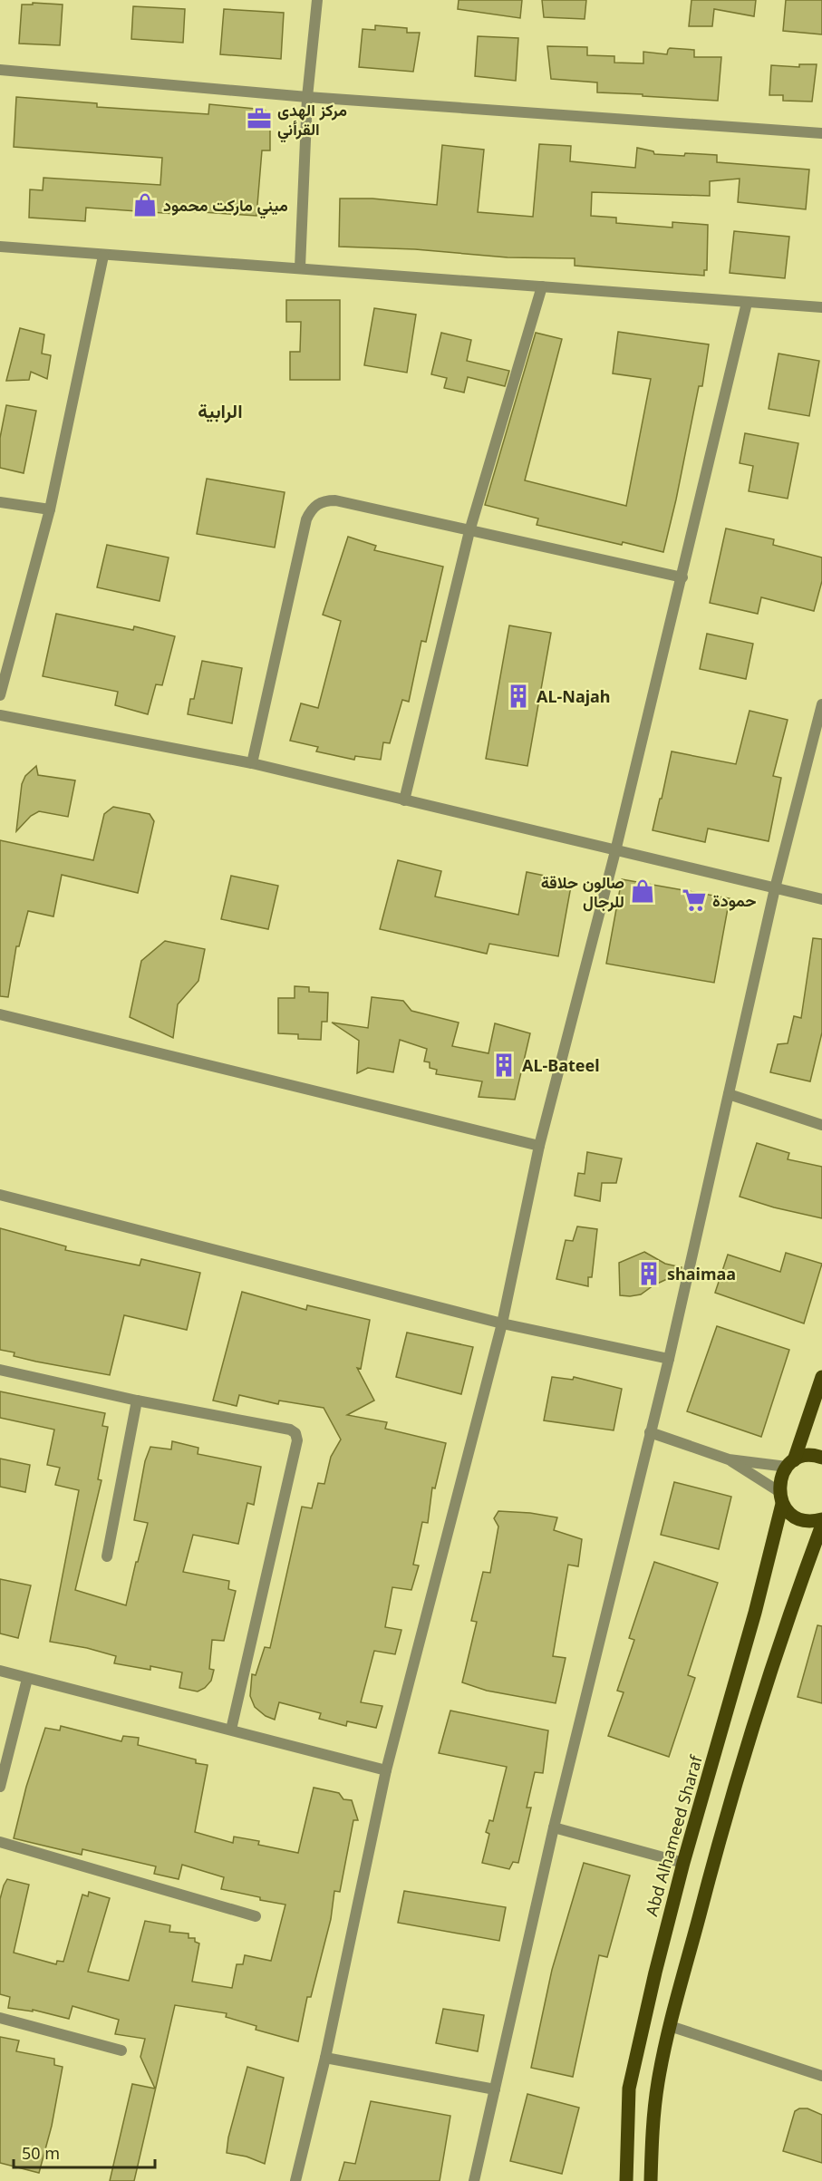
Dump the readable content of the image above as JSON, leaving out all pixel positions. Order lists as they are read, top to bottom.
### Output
{
  "streets": {
    "main road": ["Abd Alhameed Sharaf"]
  },
  "districts": ["الرابية"],
  "places": {
    "office": ["مركز الهدى القرأني"],
    "shop": ["ميني ماركت محمود", "صالون حلاقة للرجال"],
    "building": ["AL-Najah", "AL-Bateel", "shaimaa"],
    "supermarket": ["حمودة"]
  },
  "scale_bar": "50 m"
}
